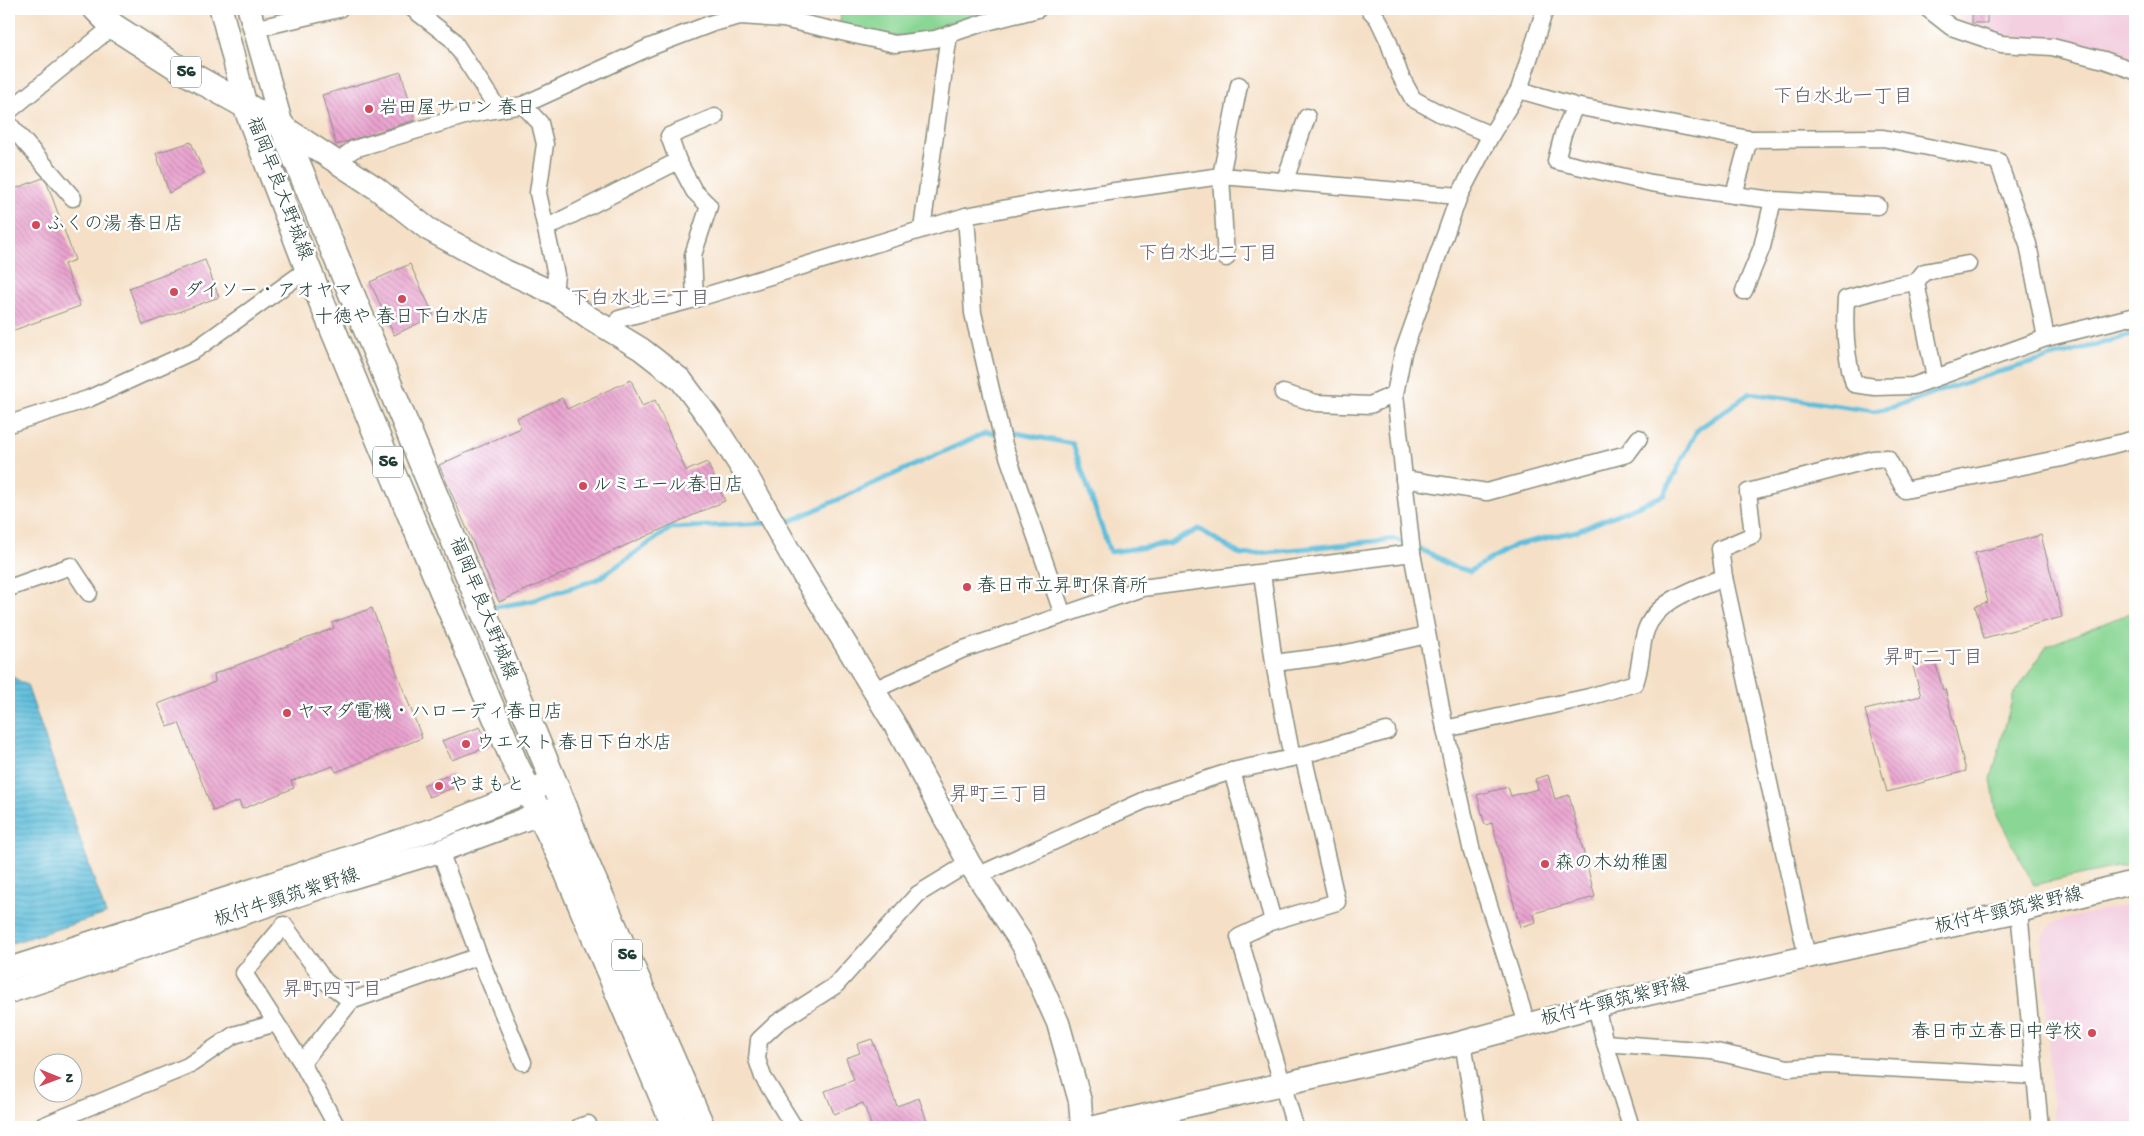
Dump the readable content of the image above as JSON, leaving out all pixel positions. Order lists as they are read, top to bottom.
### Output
{
  "streets": {
    "main road": ["56", "福岡早良大野城線", "板付牛頸筑紫野線"]
  },
  "crossings": [
    ["福岡早良大野城線", "板付牛頸筑紫野線"]
  ],
  "districts": [
    "下白水北一丁目",
    "下白水北二丁目",
    "下白水北三丁目",
    "昇町二丁目",
    "昇町三丁目",
    "昇町四丁目"
  ],
  "places": [
    "岩田屋サロン 春日",
    "ふくの湯 春日店",
    "ダイソー・アオヤマ",
    "十徳や 春日下白水店",
    "ルミエール春日店",
    "春日市立昇町保育所",
    "ヤマダ電機・ハローディ春日店",
    "ウエスト 春日下白水店",
    "やまもと",
    "森の木幼稚園",
    "春日市立春日中学校"
  ],
  "north": "right"
}
